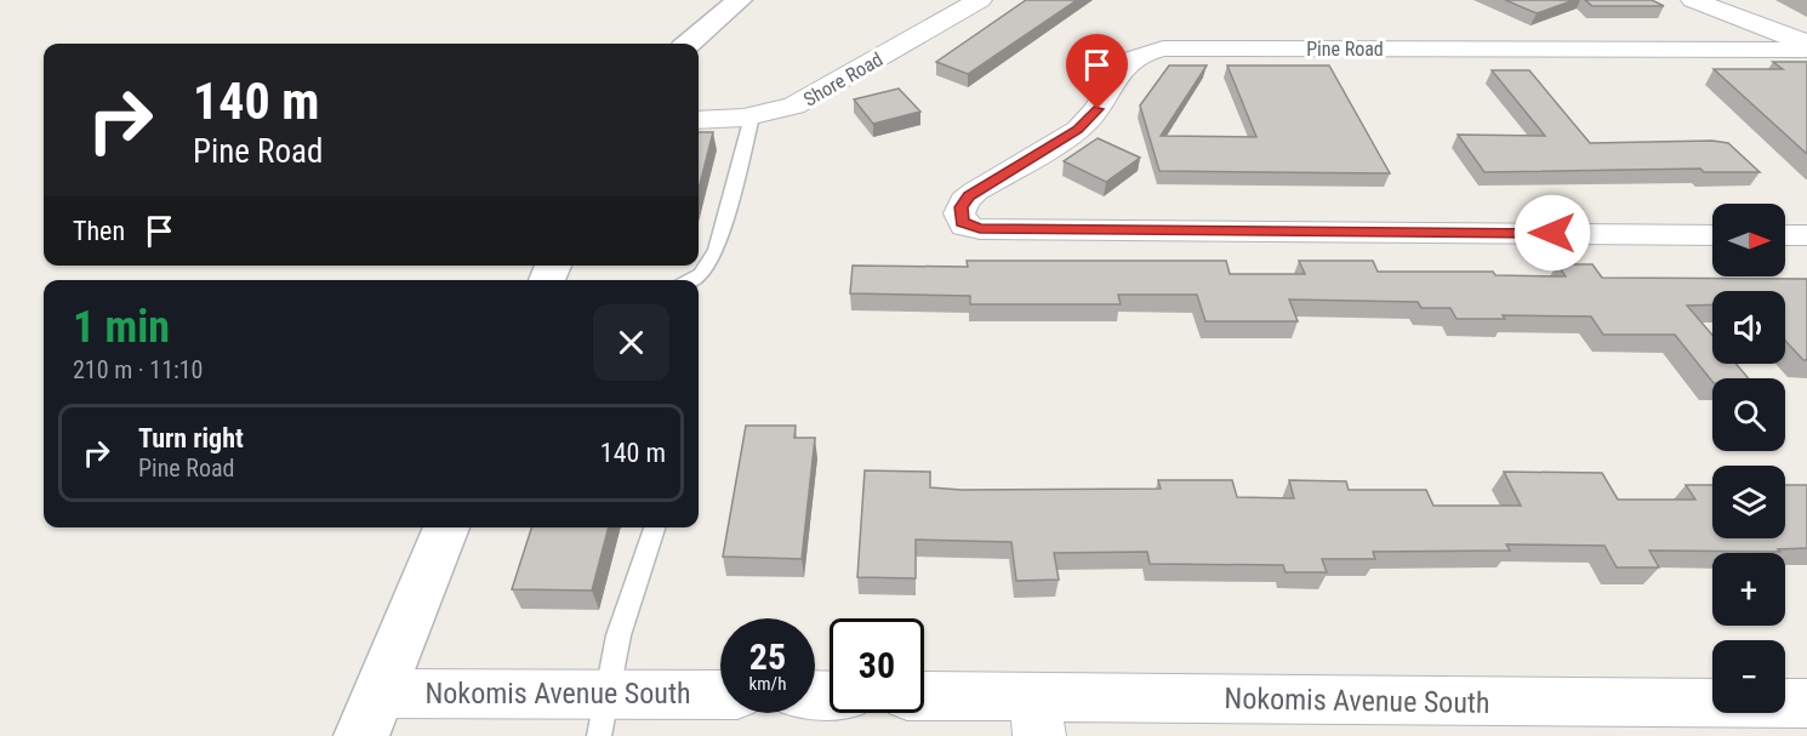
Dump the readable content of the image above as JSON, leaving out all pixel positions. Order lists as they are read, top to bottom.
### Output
{
  "streets": {
    "street": ["Pine Road", "Shore Road", "Nokomis Avenue South"]
  },
  "north": "right",
  "page": {
    "turn": ["140 m", "Pine Road"],
    "then": "Then",
    "map_buttons": ["+", "−"],
    "heading": ["1 min", "210 m · 11:10"],
    "list": [
      {
        "name": "Turn right",
        "note": "Pine Road",
        "value": "140 m"
      }
    ],
    "speed": "25 km/h",
    "limit": "30"
  }
}
